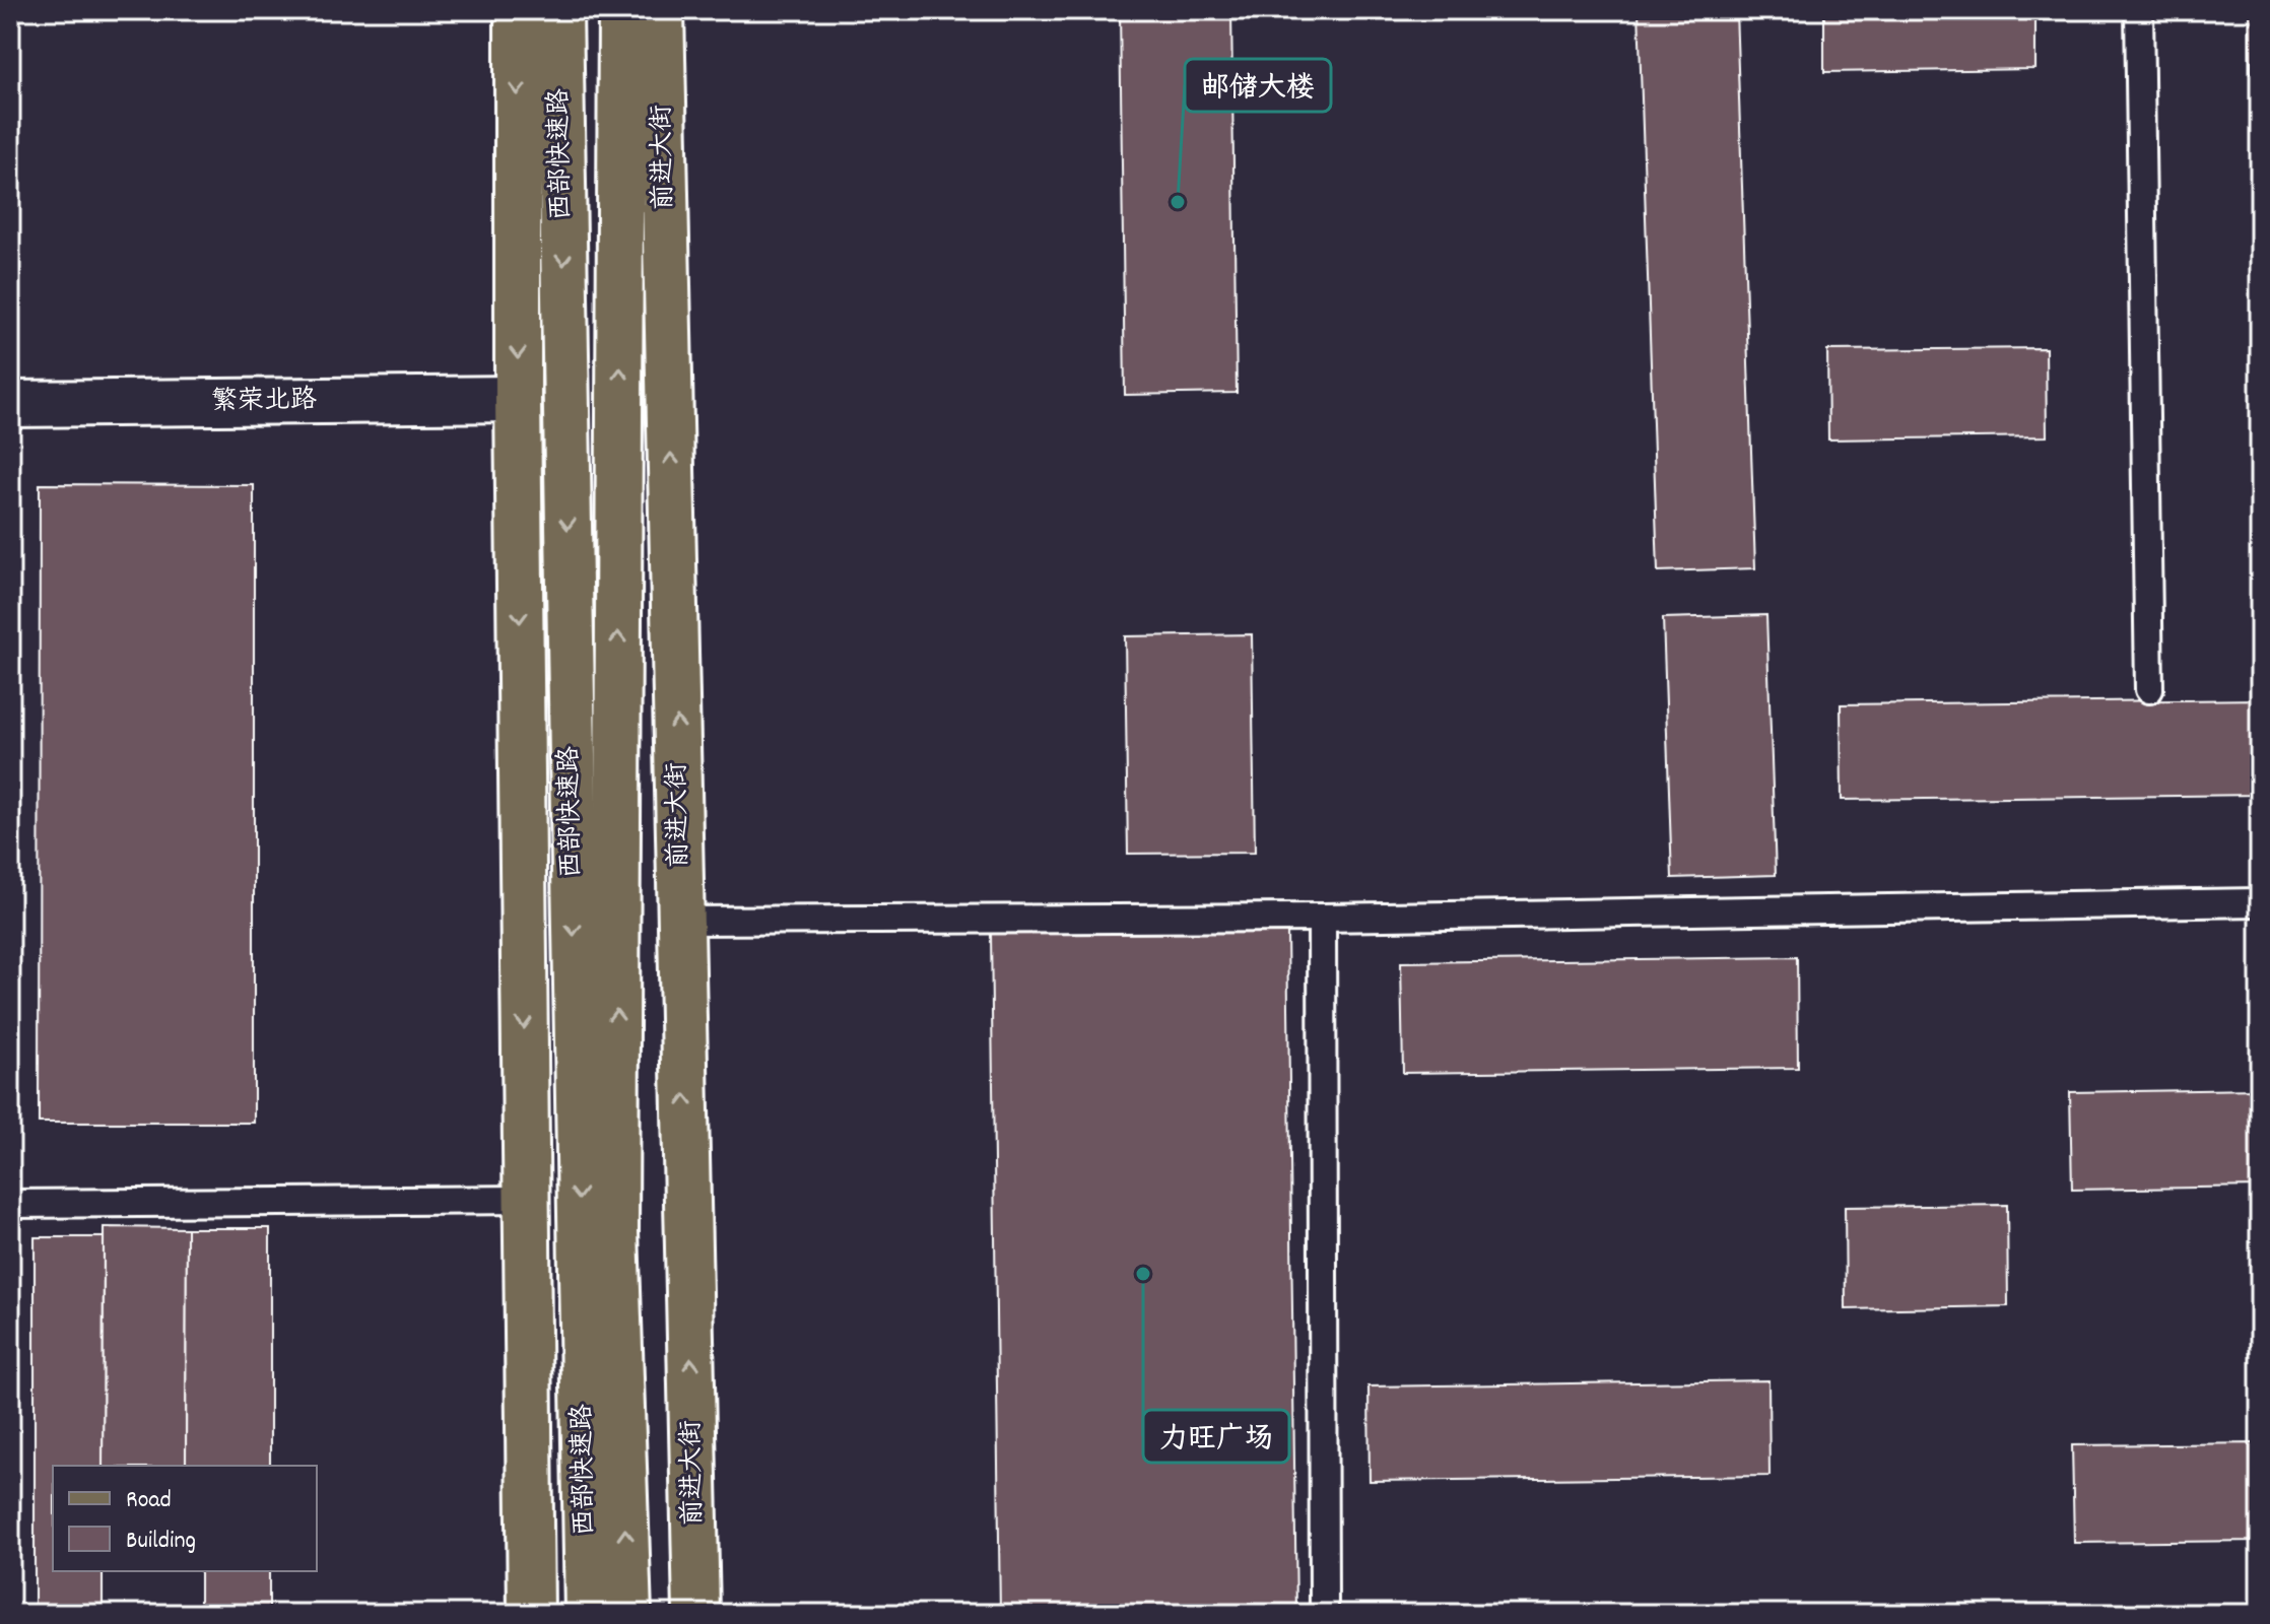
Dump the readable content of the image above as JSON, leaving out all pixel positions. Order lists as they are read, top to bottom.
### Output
{
  "streets": {
    "main road": ["西部快速路", "前进大街"],
    "street": ["繁荣北路"]
  },
  "crossings": [
    ["西部快速路", "前进大街"]
  ],
  "places": ["邮储大楼", "力旺广场"],
  "legend": ["Road", "Building"]
}
